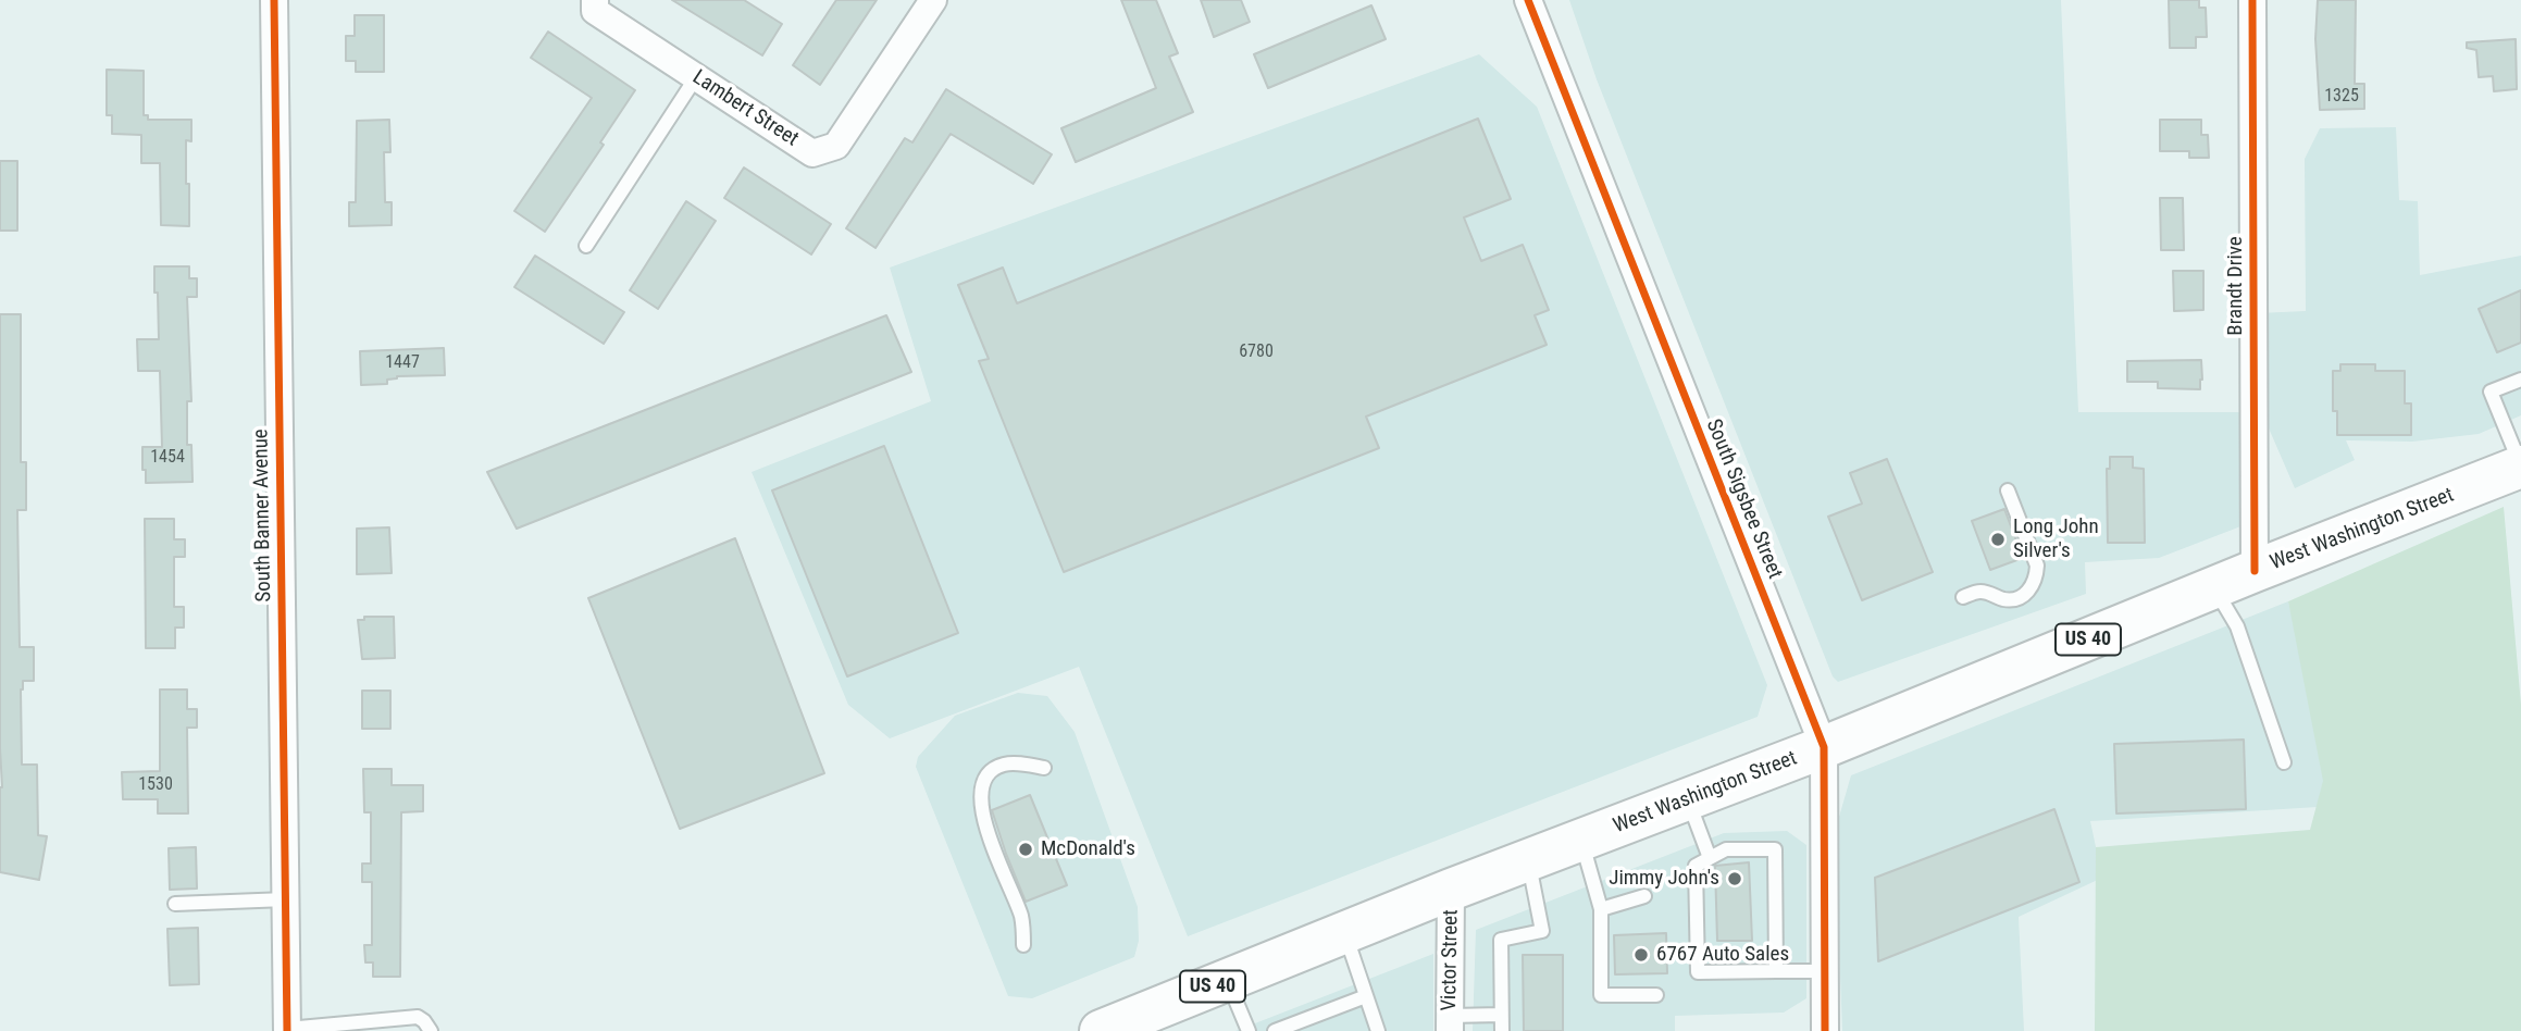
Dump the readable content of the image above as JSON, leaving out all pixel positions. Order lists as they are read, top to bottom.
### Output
{
  "streets": {
    "main road": ["West Washington Street", "US 40"],
    "street": [
      "Lambert Street",
      "Brandt Drive",
      "South Sigsbee Street",
      "South Banner Avenue",
      "Victor Street"
    ]
  },
  "crossings": [
    ["Brandt Drive", "West Washington Street"],
    ["South Sigsbee Street", "West Washington Street"],
    ["West Washington Street", "Victor Street"]
  ],
  "places": [
    "Long John Silver's",
    "McDonald's",
    "Jimmy John's",
    "6767 Auto Sales"
  ],
  "house_numbers": [
    "1325",
    "6780",
    "1447",
    "1454",
    "1530"
  ]
}
